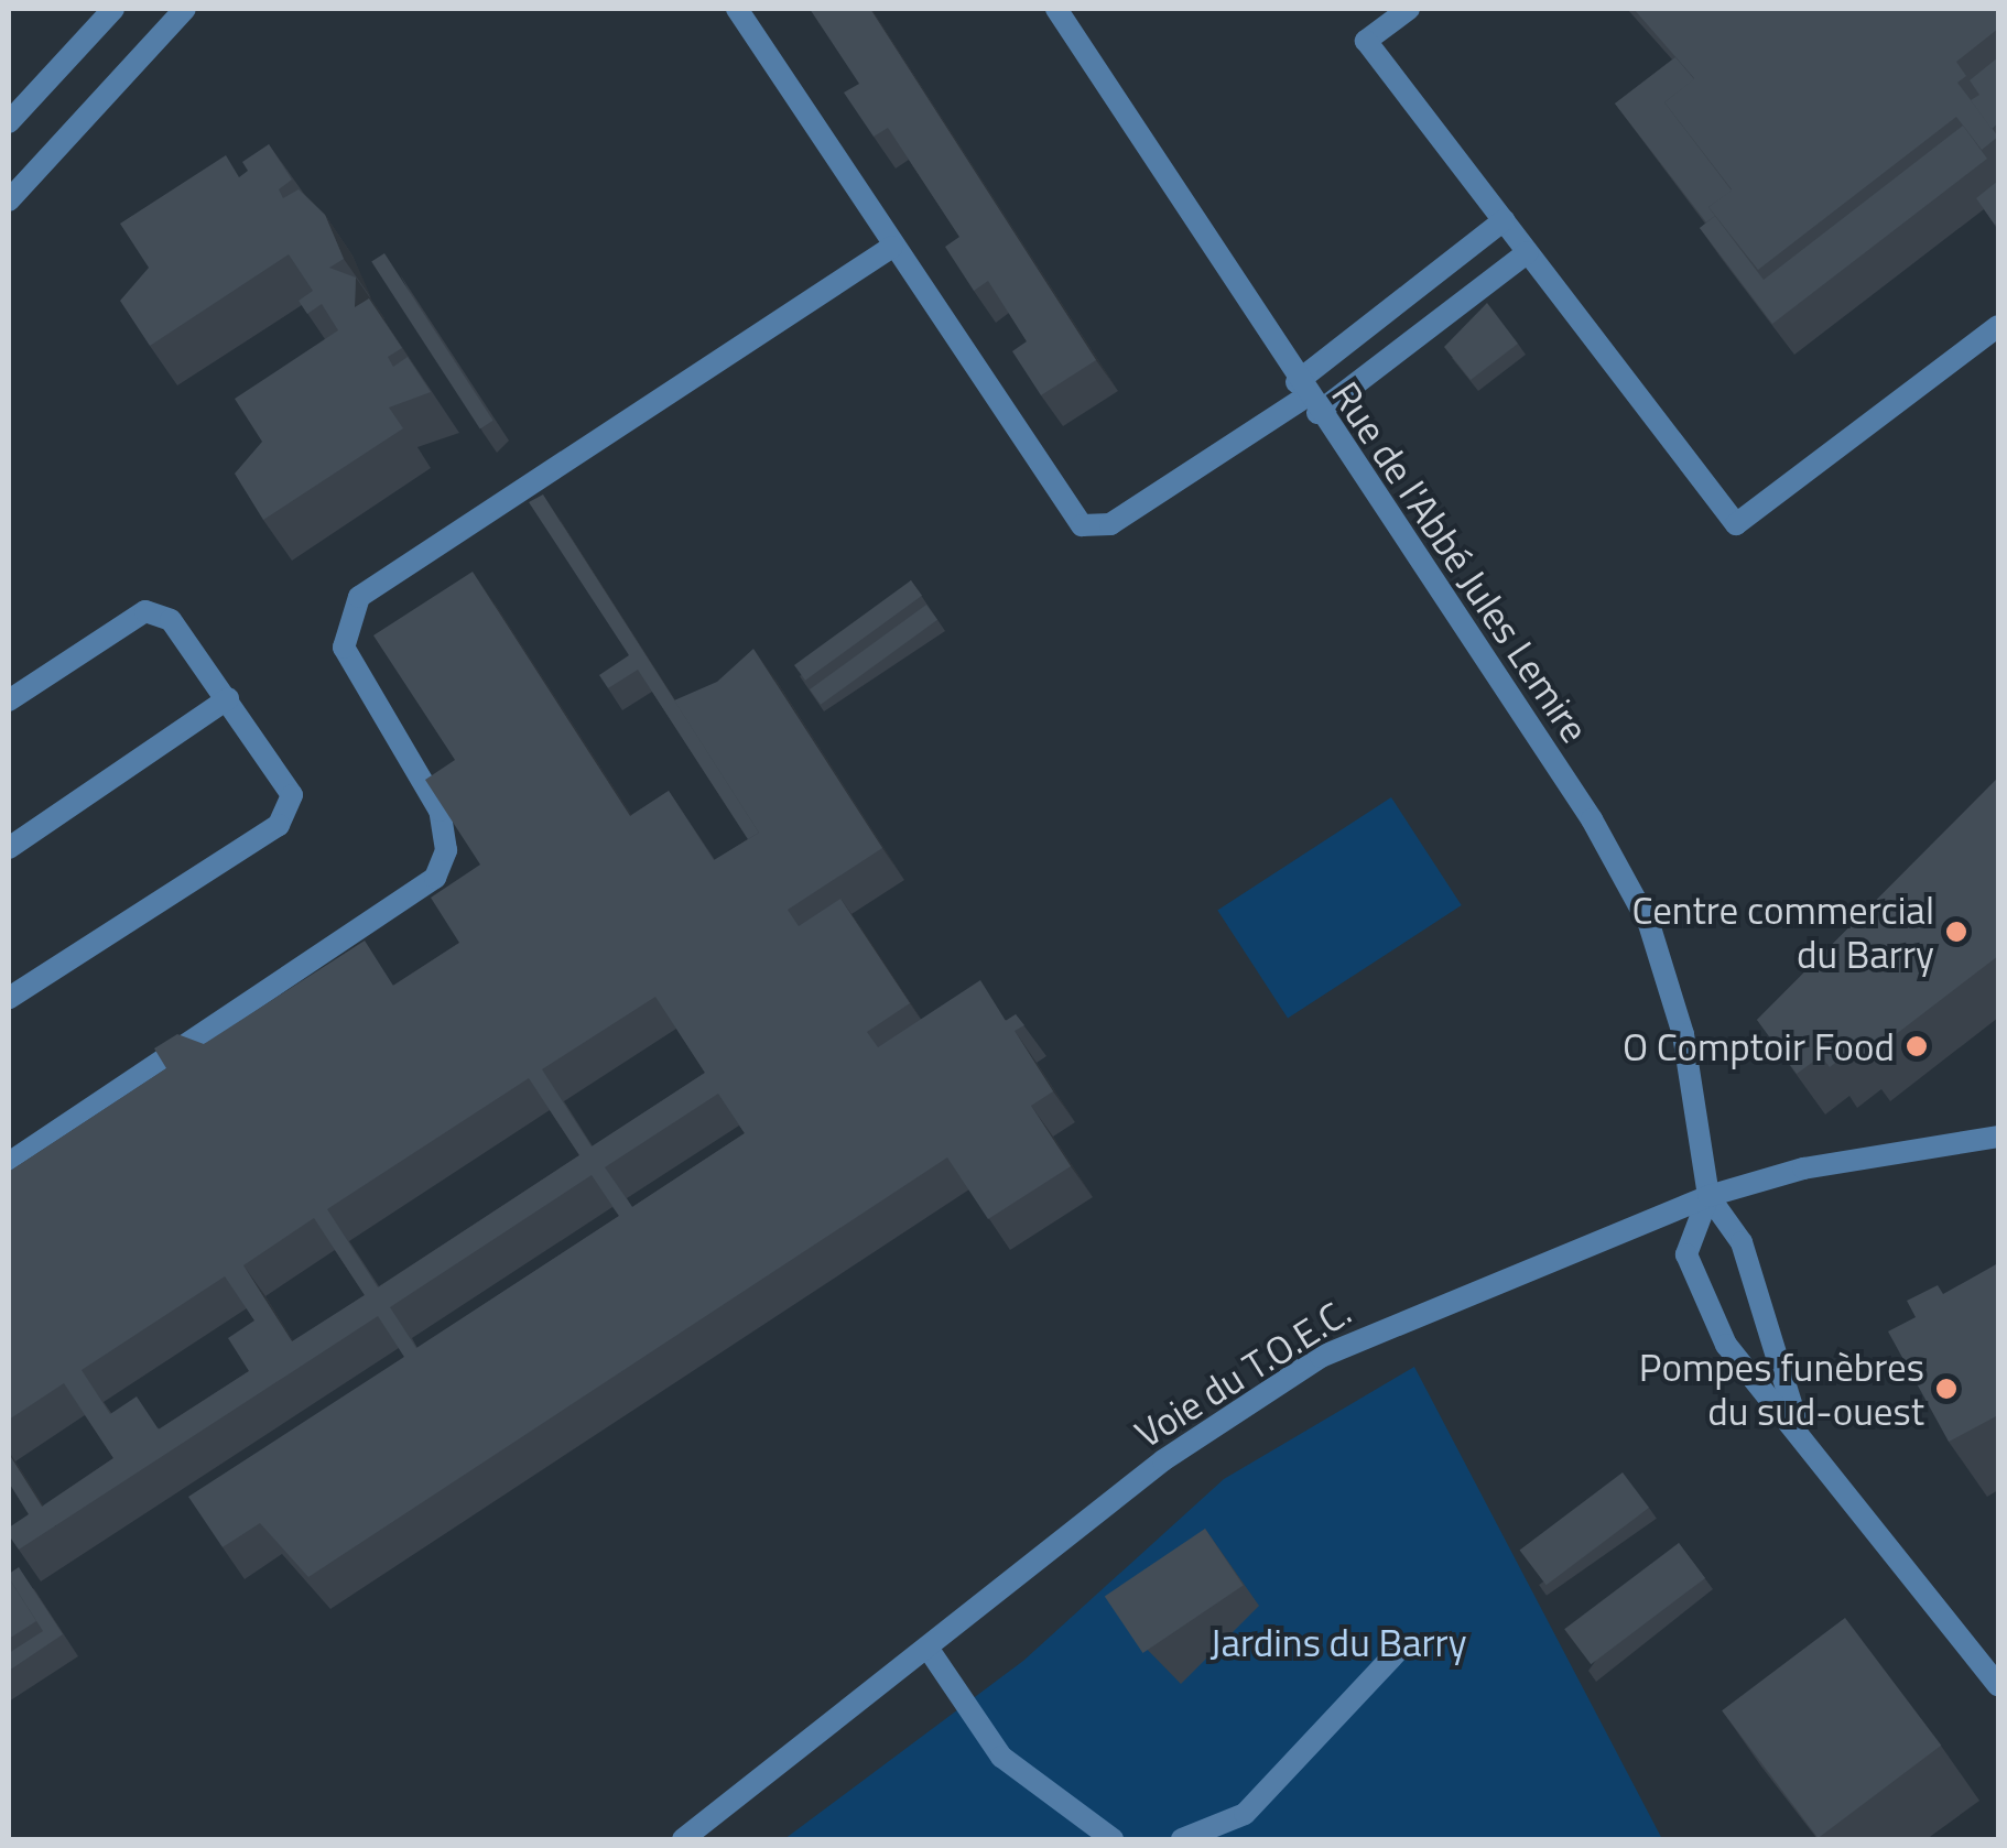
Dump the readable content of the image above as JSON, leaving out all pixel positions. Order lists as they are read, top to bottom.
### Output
{
  "streets": {
    "street": ["Rue de l'Abbé Jules Lemire", "Voie du T.O.E.C."]
  },
  "crossings": [
    ["Rue de l'Abbé Jules Lemire", "Voie du T.O.E.C."]
  ],
  "parks": ["Jardins du Barry"],
  "places": ["Centre commercial du Barry", "O Comptoir Food", "Pompes funèbres du sud-ouest"]
}
